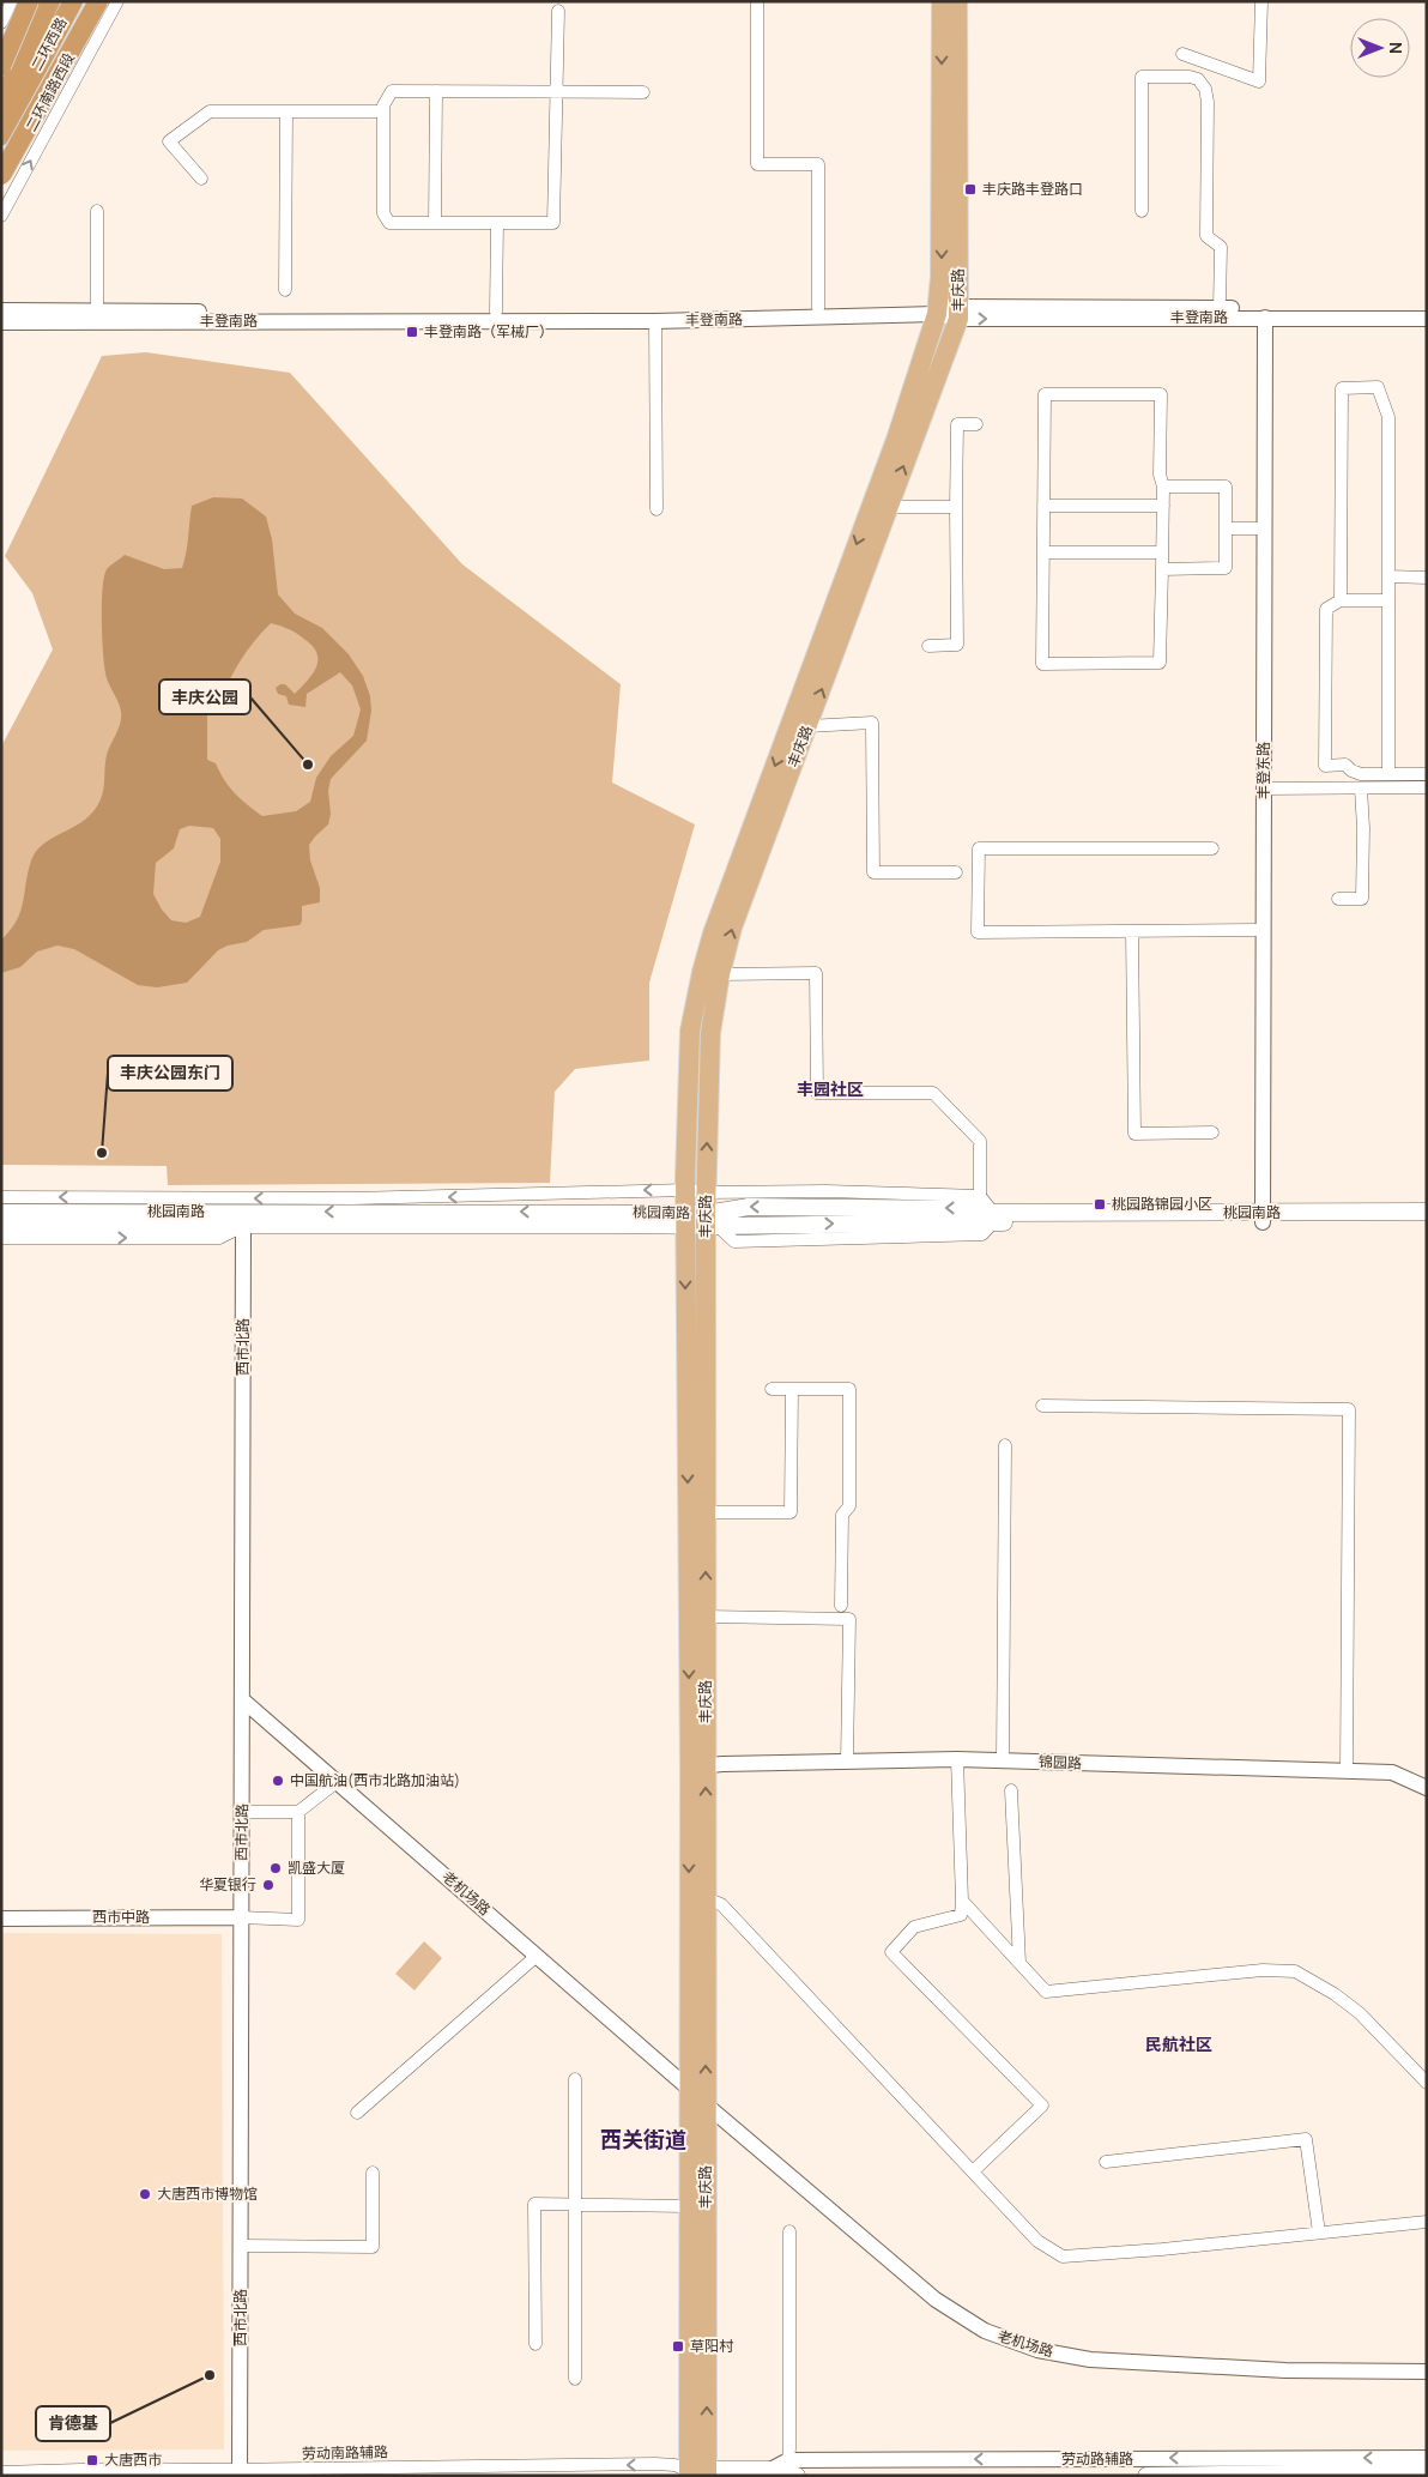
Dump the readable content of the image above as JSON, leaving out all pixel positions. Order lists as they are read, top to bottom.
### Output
{
  "streets": {
    "highway": ["二环西路", "二环南路西段"],
    "main road": ["丰庆路", "桃园南路"],
    "street": [
      "丰登南路",
      "丰登东路",
      "西市北路",
      "锦园路",
      "老机场路",
      "西市中路",
      "劳动南路辅路",
      "劳动路辅路"
    ]
  },
  "crossings": [
    ["二环西路", "二环南路西段"],
    ["丰庆路", "丰登南路"],
    ["丰庆路", "桃园南路"],
    ["丰庆路", "锦园路"],
    ["丰庆路", "老机场路"],
    ["丰庆路", "劳动南路辅路"],
    ["丰登南路", "丰登东路"],
    ["丰登东路", "桃园南路"],
    ["桃园南路", "西市北路"],
    ["西市北路", "老机场路"],
    ["西市北路", "西市中路"],
    ["西市北路", "劳动南路辅路"]
  ],
  "one_way": ["劳动南路辅路", "劳动路辅路"],
  "districts": ["丰园社区", "民航社区", "西关街道"],
  "places": {
    "transit": [
      "丰庆路丰登路口",
      "丰登南路（军械厂）",
      "桃园路锦园小区",
      "草阳村",
      "大唐西市"
    ],
    "other": [
      "丰庆公园",
      "丰庆公园东门",
      "中国航油(西市北路加油站)",
      "凯盛大厦",
      "华夏银行",
      "大唐西市博物馆",
      "肯德基"
    ]
  },
  "north": "right"
}
